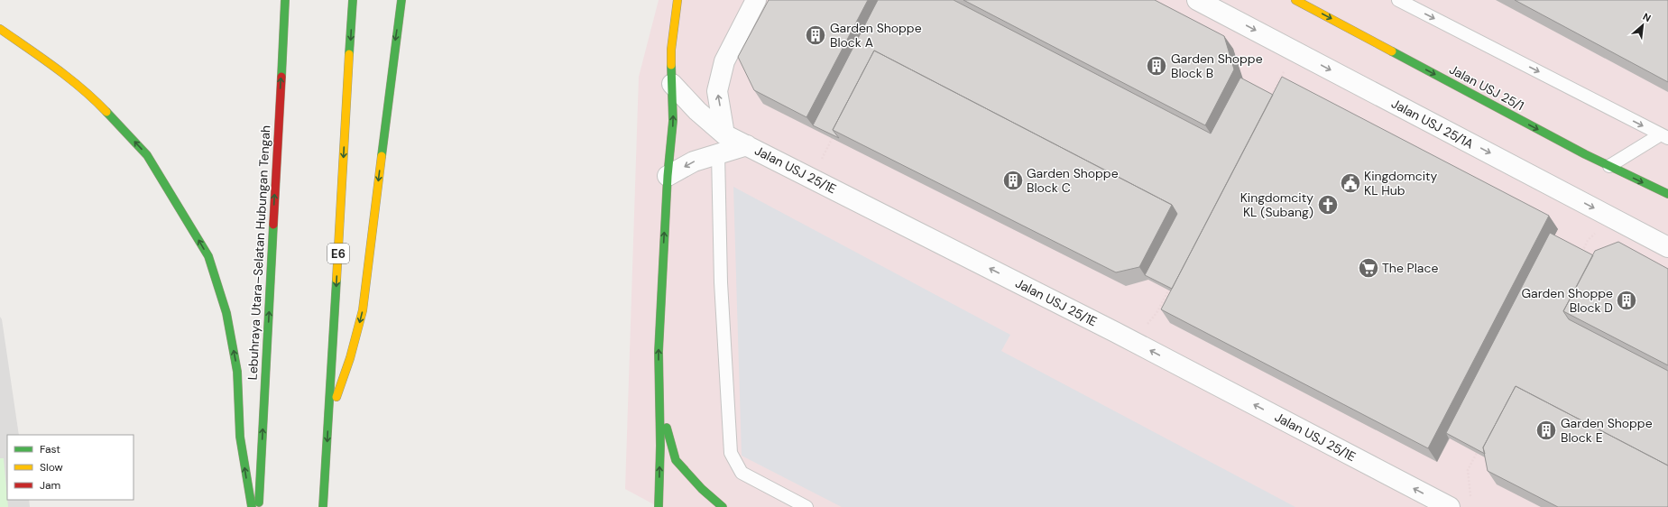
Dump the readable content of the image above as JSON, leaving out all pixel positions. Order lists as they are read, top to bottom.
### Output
{
  "streets": {
    "main road": ["Jalan USJ 25/1", "Lebuhraya Utara–Selatan Hubungan Tengah", "E6"],
    "street": ["Jalan USJ 25/1A", "Jalan USJ 25/1E"]
  },
  "one_way": ["Jalan USJ 25/1", "Jalan USJ 25/1A", "Jalan USJ 25/1E"],
  "places": {
    "building": [
      "Garden Shoppe Block A",
      "Garden Shoppe Block B",
      "Garden Shoppe Block C",
      "Garden Shoppe Block D",
      "Garden Shoppe Block E"
    ],
    "public building": ["Kingdomcity KL Hub"],
    "church": ["Kingdomcity KL (Subang)"],
    "supermarket": ["The Place"]
  },
  "legend": ["Fast", "Slow", "Jam"],
  "north": "top right"
}
